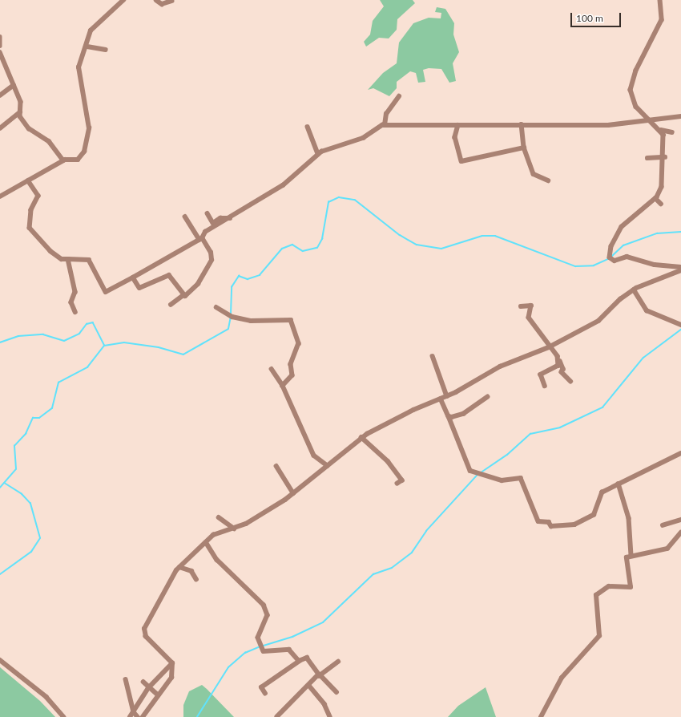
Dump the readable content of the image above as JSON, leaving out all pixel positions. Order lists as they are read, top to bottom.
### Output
{
  "scale_bar": "100 m"
}
